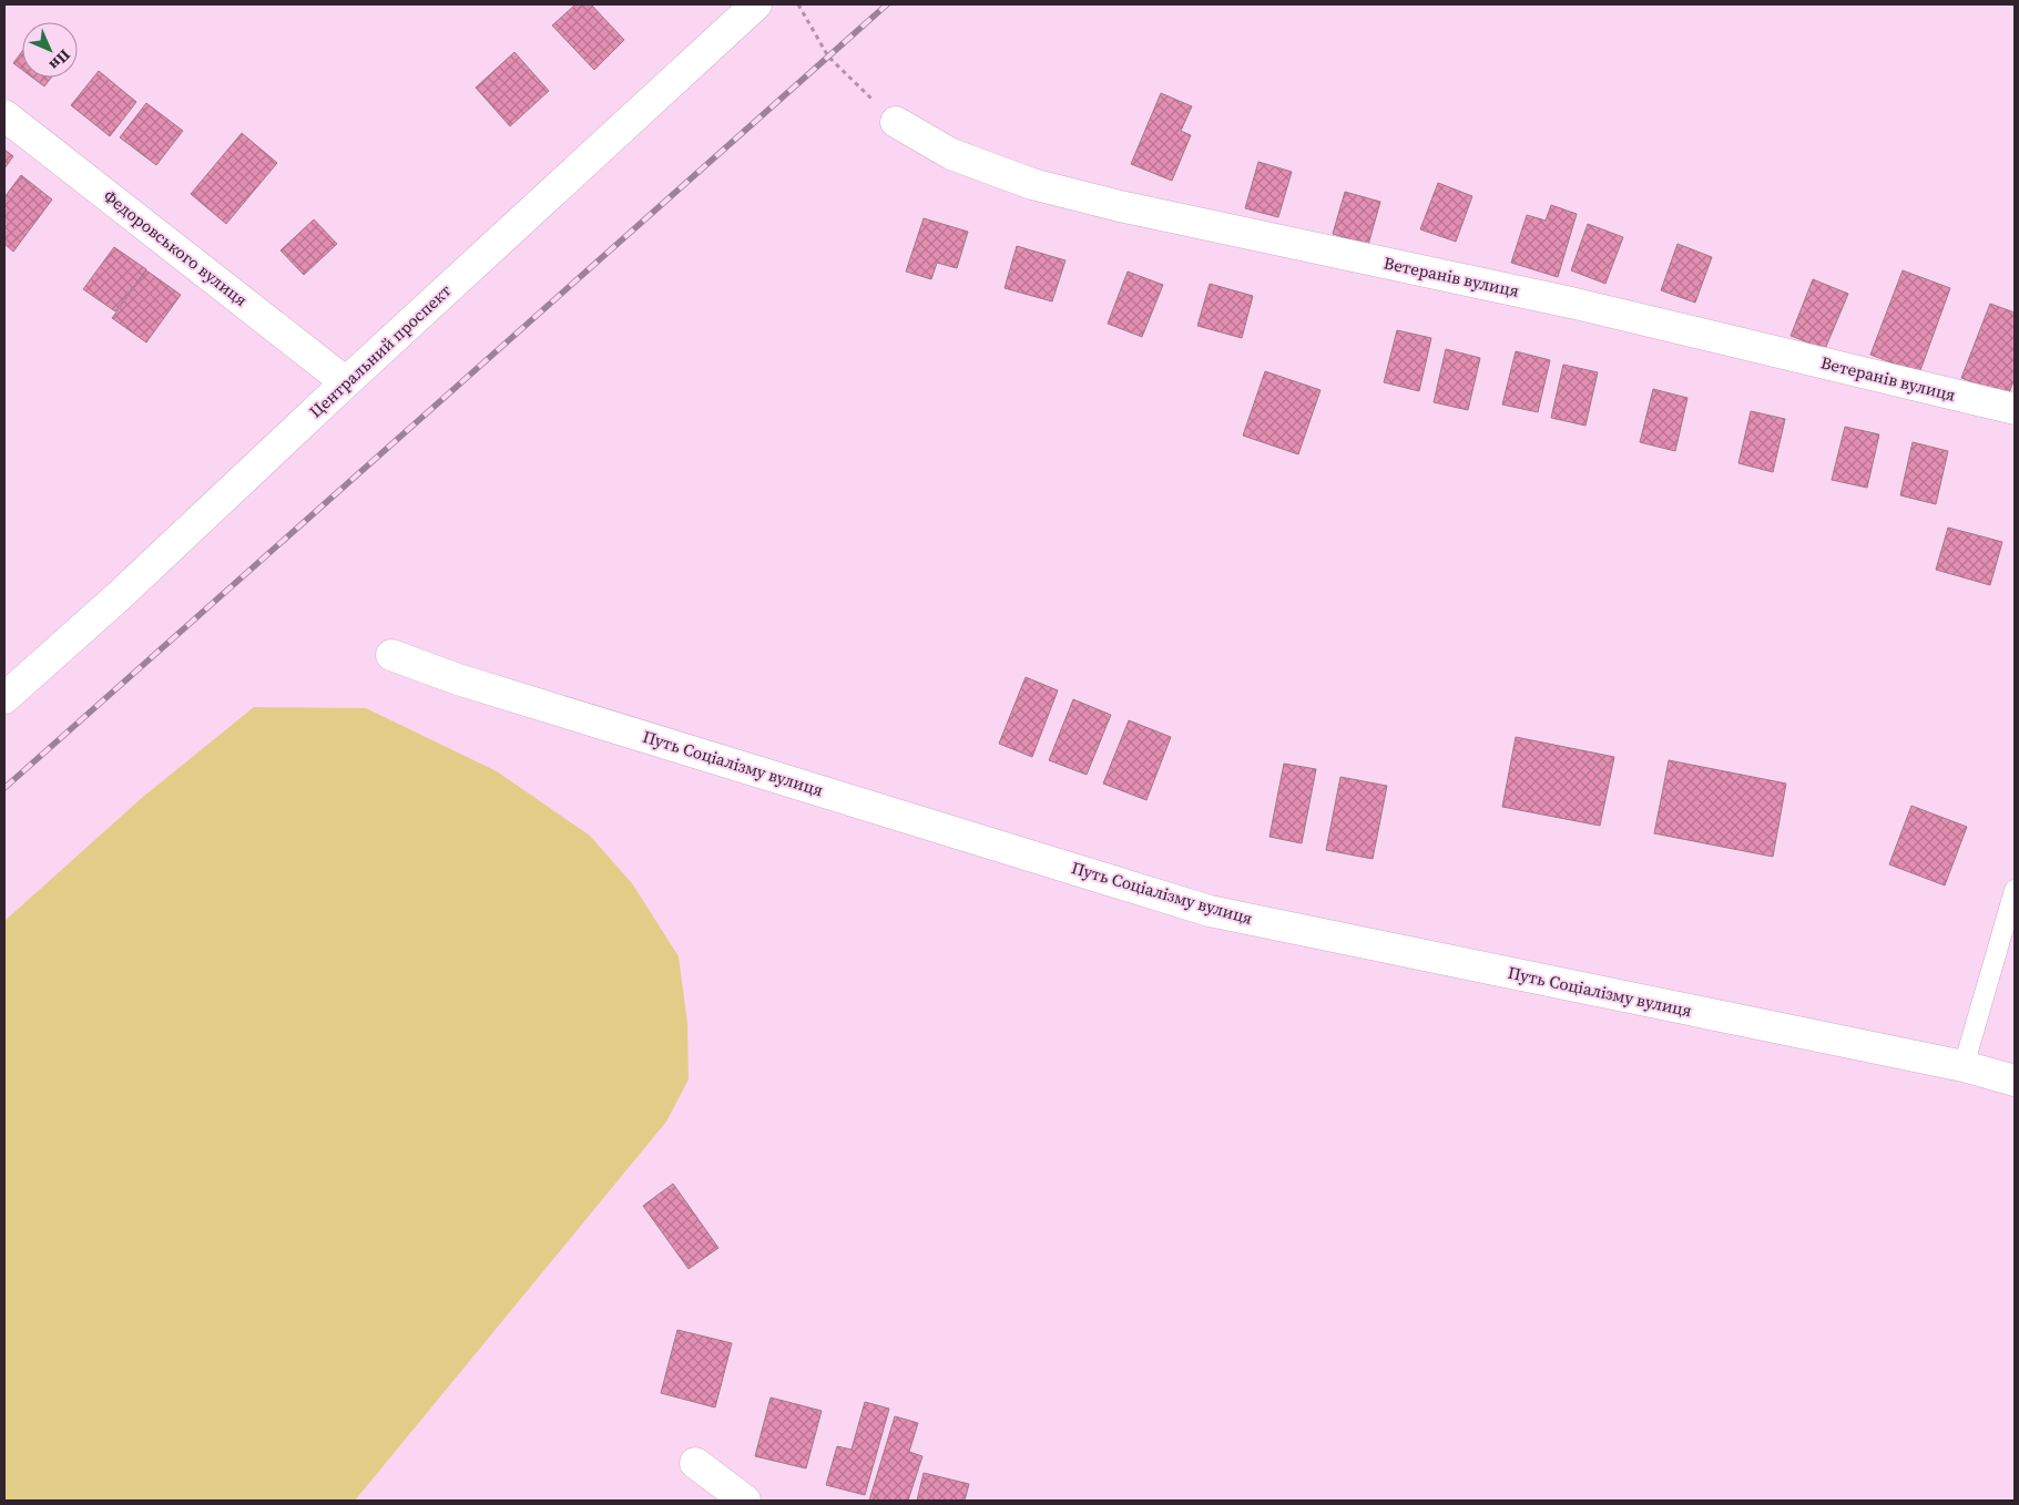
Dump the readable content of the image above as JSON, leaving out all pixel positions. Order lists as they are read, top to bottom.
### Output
{
  "streets": {
    "street": [
      "Федоровського вулиця",
      "Ветеранів вулиця",
      "Центральний проспект",
      "Путь Соціалізму вулиця"
    ]
  },
  "crossings": [
    ["Федоровського вулиця", "Центральний проспект"]
  ],
  "north": "bottom right"
}
